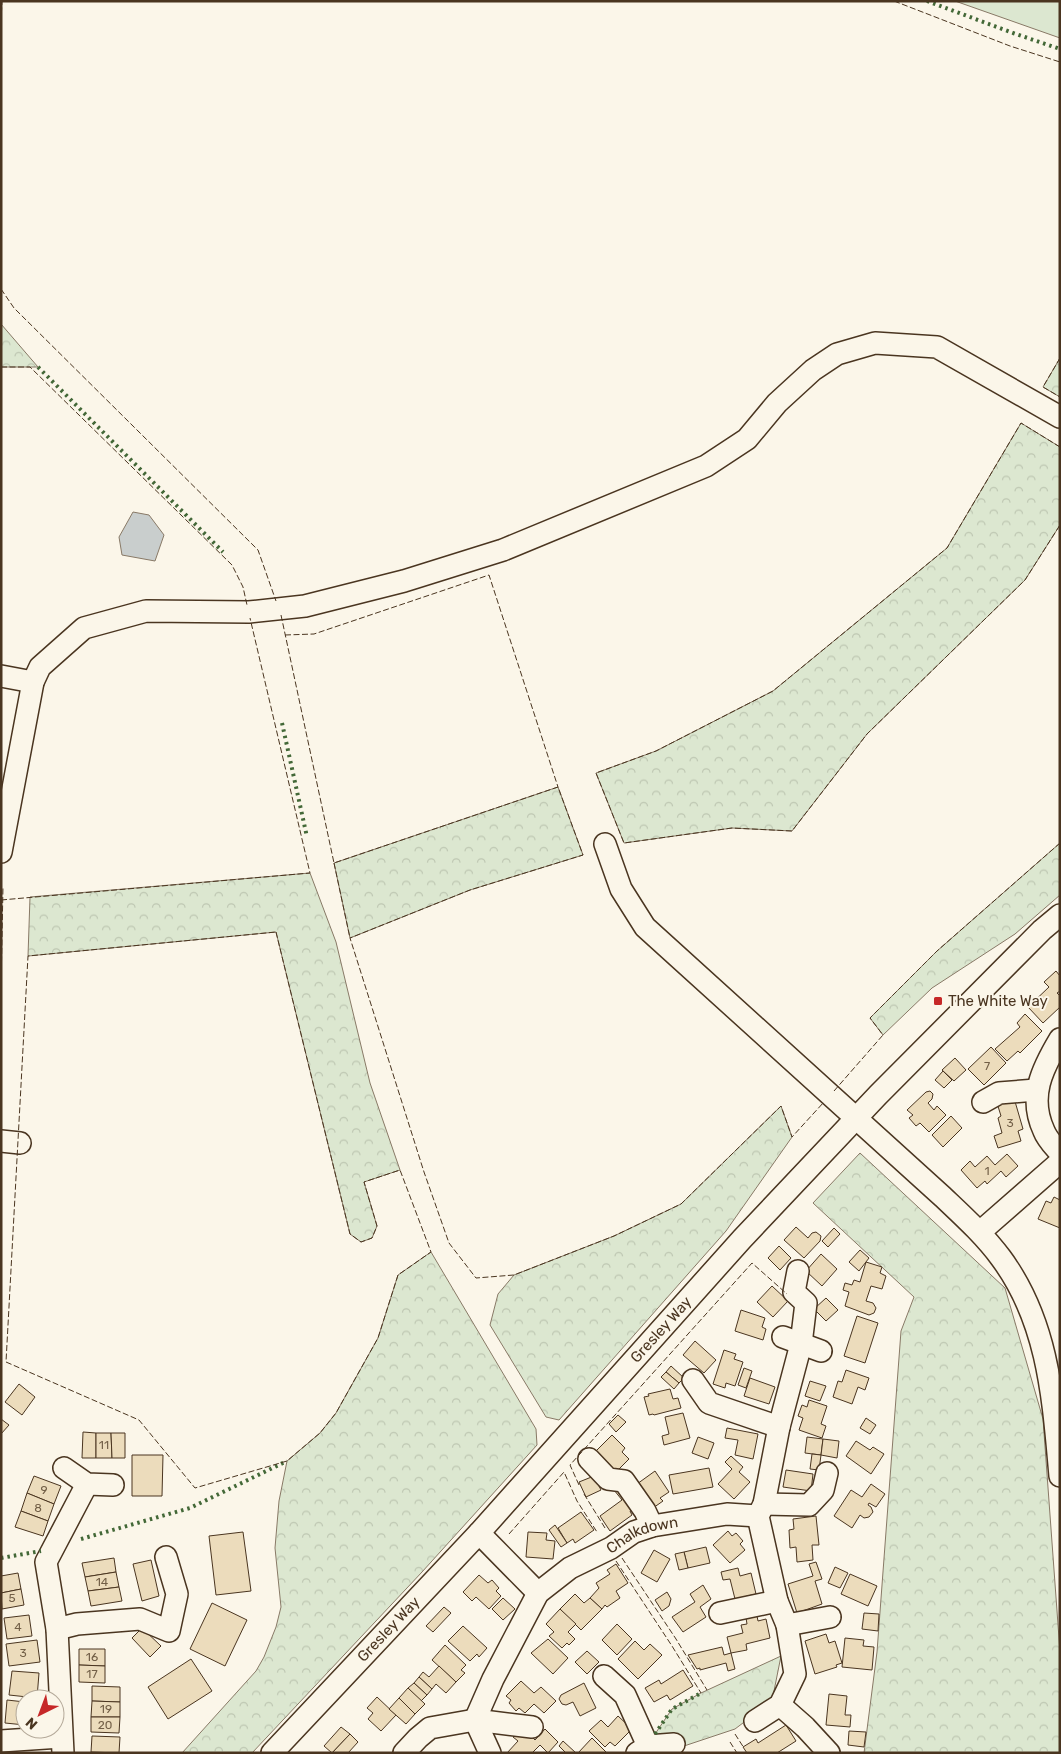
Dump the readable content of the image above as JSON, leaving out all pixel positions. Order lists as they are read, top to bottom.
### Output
{
  "streets": {
    "street": ["Gresley Way", "Chalkdown"]
  },
  "places": {
    "transit": ["The White Way"]
  },
  "house_numbers": [
    "7",
    "3",
    "1",
    "11",
    "9",
    "8",
    "14",
    "5",
    "4",
    "3",
    "16",
    "17",
    "19",
    "20"
  ],
  "north": "bottom left"
}
